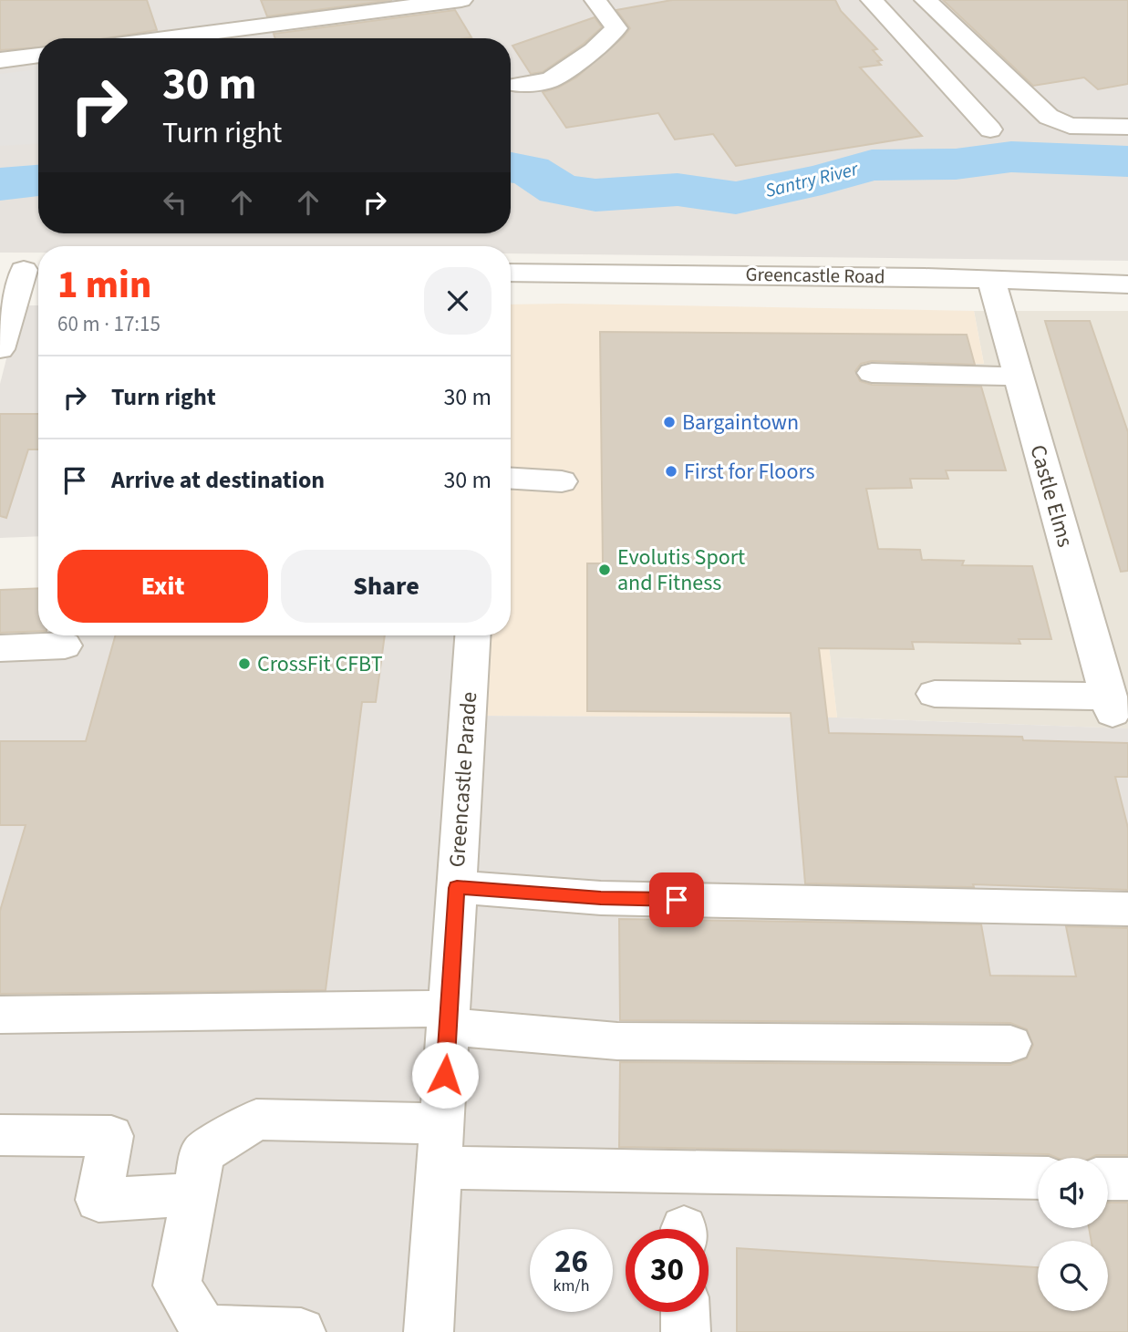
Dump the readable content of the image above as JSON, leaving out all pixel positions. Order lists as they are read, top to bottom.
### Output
{
  "streets": {
    "street": ["Greencastle Road", "Castle Elms", "Greencastle Parade"]
  },
  "crossings": [
    ["Greencastle Road", "Castle Elms"]
  ],
  "water": ["Santry River"],
  "places": [
    "Bargaintown",
    "First for Floors",
    "Evolutis Sport and Fitness",
    "CrossFit CFBT"
  ],
  "page": {
    "turn": ["30 m", "Turn right"],
    "heading": ["1 min", "60 m · 17:15"],
    "list": [
      {
        "name": "Turn right",
        "value": "30 m"
      },
      {
        "name": "Arrive at destination",
        "value": "30 m"
      }
    ],
    "buttons": ["Exit", "Share"],
    "speed": "26 km/h",
    "limit": "30"
  }
}
